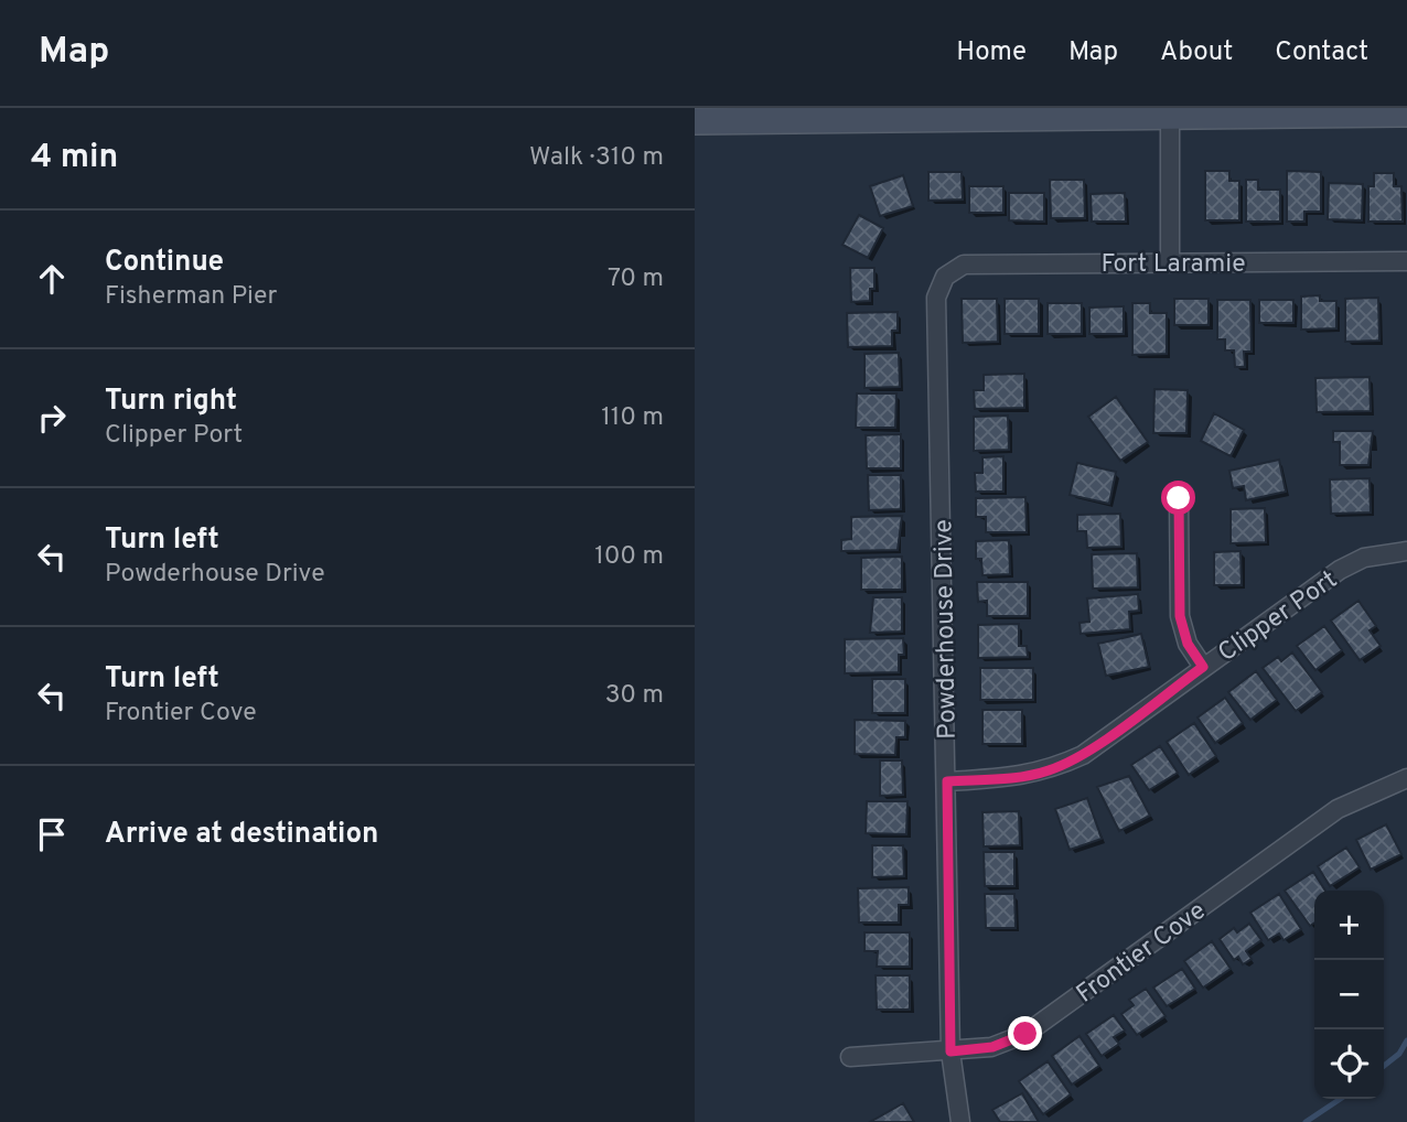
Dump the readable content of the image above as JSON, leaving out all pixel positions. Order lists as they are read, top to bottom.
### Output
{
  "streets": {
    "street": [
      "Fort Laramie",
      "Clipper Port",
      "Powderhouse Drive",
      "Frontier Cove"
    ]
  },
  "crossings": [
    ["Fort Laramie", "Powderhouse Drive"],
    ["Clipper Port", "Powderhouse Drive"],
    ["Powderhouse Drive", "Frontier Cove"]
  ],
  "page": {
    "header": "Map",
    "nav": [
      "Home",
      "Map",
      "About",
      "Contact"
    ],
    "heading": ["4 min", "Walk · 310 m"],
    "list": [
      ["Continue", "Fisherman Pier", "70 m"],
      ["Turn right", "Clipper Port", "110 m"],
      ["Turn left", "Powderhouse Drive", "100 m"],
      ["Turn left", "Frontier Cove", "30 m"],
      "Arrive at destination"
    ],
    "map_buttons": ["+", "−"]
  }
}
